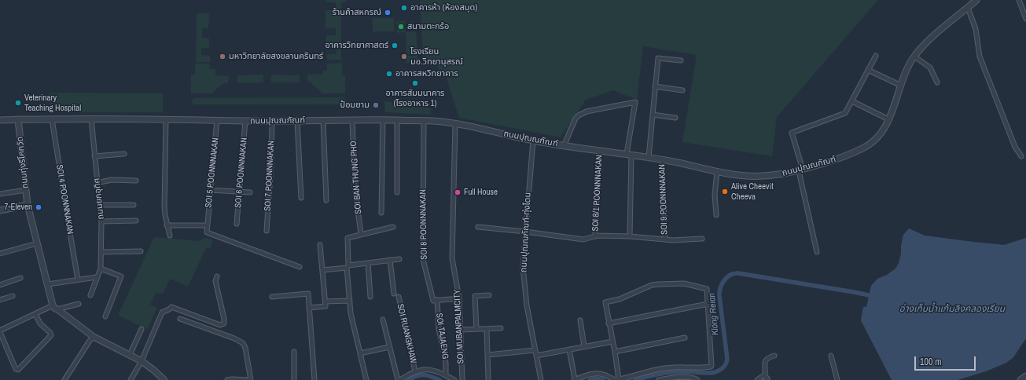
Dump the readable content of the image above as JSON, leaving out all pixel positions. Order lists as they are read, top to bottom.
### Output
{
  "streets": {
    "street": [
      "ถนนปุณณกัณฑ์",
      "ถนนทุ่งรีโคกวัด",
      "SOI 5 POONNNAKAN",
      "SOI 6 POONNNAKAN",
      "SOI 7 POONNNAKAN",
      "SOI BAN THUNG PHO",
      "SOI 8/1 POONNNAKAN",
      "ถนนยกอุทิศ",
      "SOI 4 POONNNAKAN",
      "SOI 9 POONNNAKAN",
      "SOI 8 POONNNAKAN",
      "ถนนปุณณกัณฑ์-ทุ่งโดน",
      "SOI MUBANPALMCITY",
      "SOI RUANGKHAW",
      "SOI TAJAENG"
    ]
  },
  "crossings": [
    ["ถนนปุณณกัณฑ์", "ถนนทุ่งรีโคกวัด"],
    ["ถนนปุณณกัณฑ์", "SOI 5 POONNNAKAN"],
    ["ถนนปุณณกัณฑ์", "SOI 6 POONNNAKAN"],
    ["ถนนปุณณกัณฑ์", "SOI 7 POONNNAKAN"],
    ["ถนนปุณณกัณฑ์", "SOI BAN THUNG PHO"],
    ["ถนนปุณณกัณฑ์", "SOI 8/1 POONNNAKAN"],
    ["ถนนปุณณกัณฑ์", "ถนนยกอุทิศ"],
    ["ถนนปุณณกัณฑ์", "SOI 4 POONNNAKAN"],
    ["ถนนปุณณกัณฑ์", "SOI 9 POONNNAKAN"],
    ["ถนนปุณณกัณฑ์", "SOI 8 POONNNAKAN"],
    ["ถนนปุณณกัณฑ์", "ถนนปุณณกัณฑ์-ทุ่งโดน"],
    ["ถนนปุณณกัณฑ์", "SOI MUBANPALMCITY"],
    ["SOI 8 POONNNAKAN", "SOI TAJAENG"]
  ],
  "water": ["อ่างเก็บน้ำแก้มลิงคลองเรียน", "Klong Reian"],
  "places": [
    "อาคารห้า (ห้องสมุด)",
    "ร้านค้าสหกรณ์",
    "สนามตะกร้อ",
    "อาคารวิทยาศาสตร์",
    "มหาวิทยาลัยสงขลานครินทร์",
    "โรงเรียน มอ.วิทยานุสรณ์",
    "อาคารสหวิทยาคาร",
    "อาคารสัมมนาคาร (โรงอาหาร 1)",
    "Veterinary Teaching Hospital",
    "ป้อมยาม",
    "Alive Cheevit Cheeva",
    "Full House",
    "7-Eleven"
  ],
  "scale_bar": "100 m"
}
